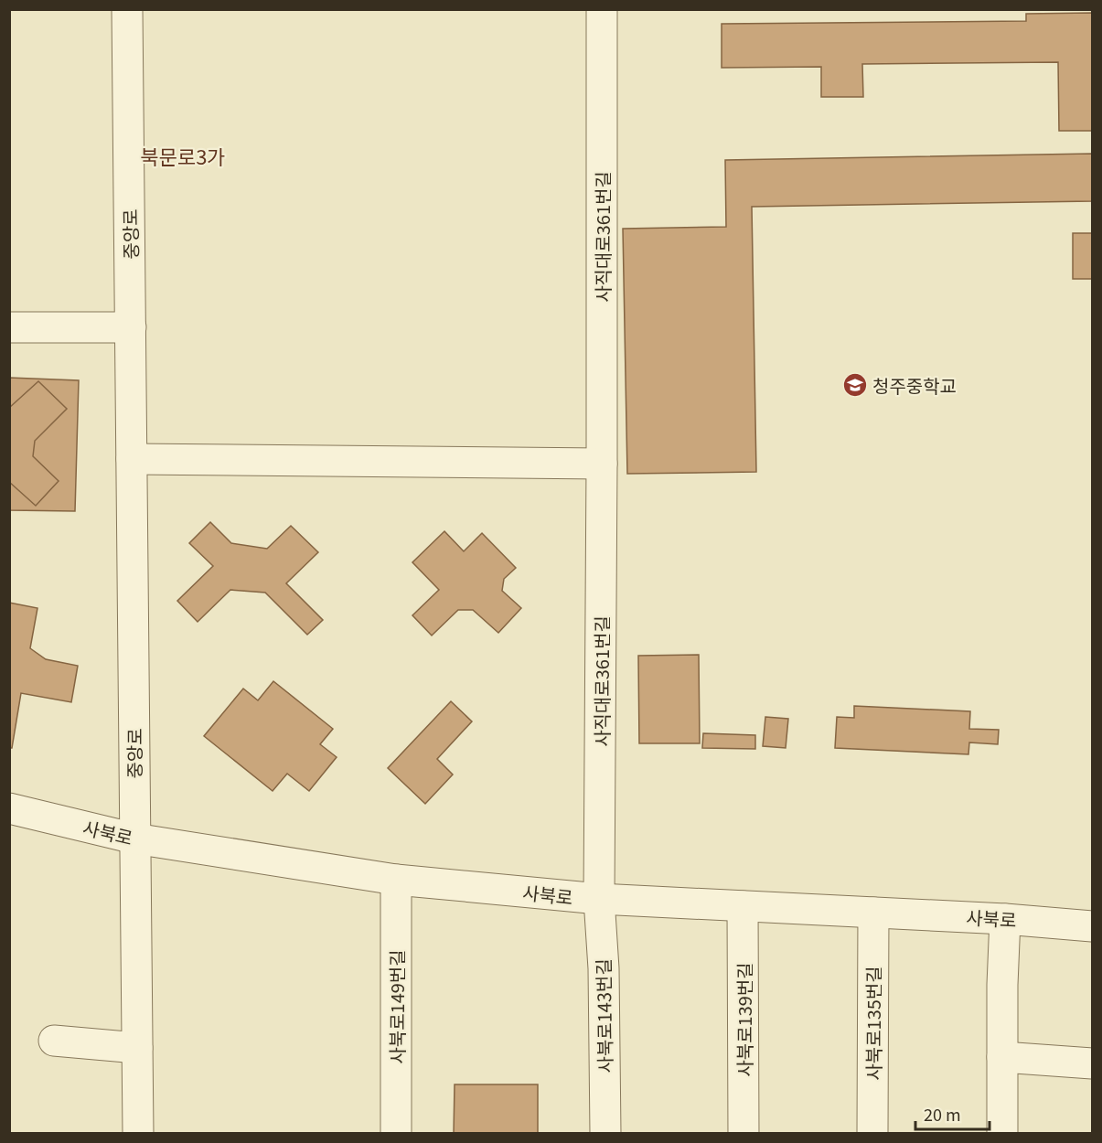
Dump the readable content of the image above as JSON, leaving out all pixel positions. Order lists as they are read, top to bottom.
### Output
{
  "streets": {
    "street": [
      "중앙로",
      "사직대로361번길",
      "사북로",
      "사북로149번길",
      "사북로143번길",
      "사북로139번길",
      "사북로135번길"
    ]
  },
  "crossings": [
    ["중앙로", "사북로"],
    ["사직대로361번길", "사북로"],
    ["사직대로361번길", "사북로143번길"],
    ["사북로", "사북로149번길"],
    ["사북로", "사북로143번길"],
    ["사북로", "사북로139번길"],
    ["사북로", "사북로135번길"]
  ],
  "districts": ["북문로3가"],
  "places": {
    "school or university": ["청주중학교"]
  },
  "scale_bar": "20 m"
}
